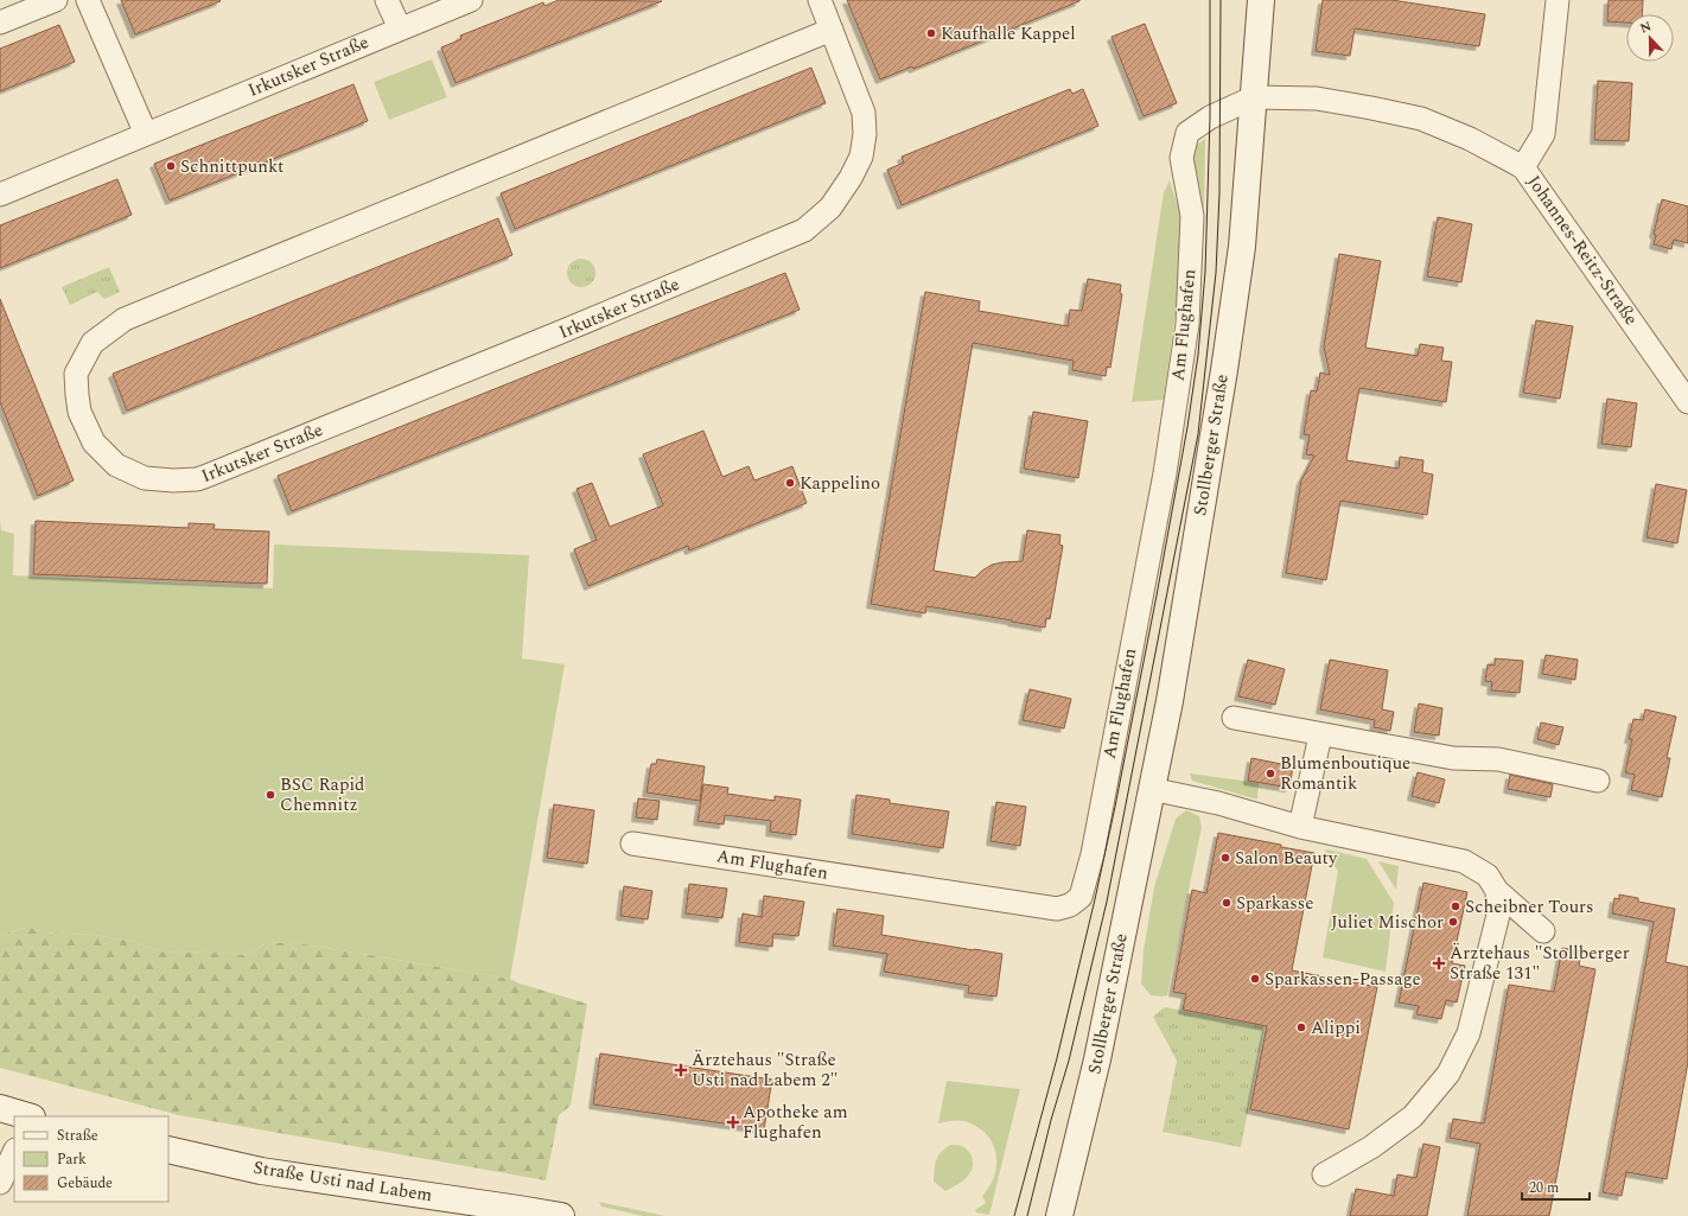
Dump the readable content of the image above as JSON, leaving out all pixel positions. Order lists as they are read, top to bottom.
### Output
{
  "streets": {
    "main road": ["Stollberger Straße", "Straße Usti nad Labem"],
    "street": ["Irkutsker Straße", "Johannes-Reitz-Straße", "Am Flughafen"]
  },
  "crossings": [
    ["Johannes-Reitz-Straße", "Am Flughafen"],
    ["Johannes-Reitz-Straße", "Stollberger Straße"],
    ["Am Flughafen", "Stollberger Straße"]
  ],
  "places": {
    "other": [
      "Kaufhalle Kappel",
      "Schnittpunkt",
      "Kappelino",
      "Blumenboutique Romantik",
      "BSC Rapid Chemnitz",
      "Salon Beauty",
      "Sparkasse",
      "Scheibner Tours",
      "Juliet Mischor",
      "Sparkassen-Passage",
      "Alippi"
    ],
    "health": ["Ärztehaus \"Stollberger Straße 131\"", "Ärztehaus \"Straße Usti nad Labem 2\"", "Apotheke am Flughafen"]
  },
  "legend": ["Straße", "Park", "Gebäude"],
  "scale_bar": "20 m",
  "north": "top"
}
